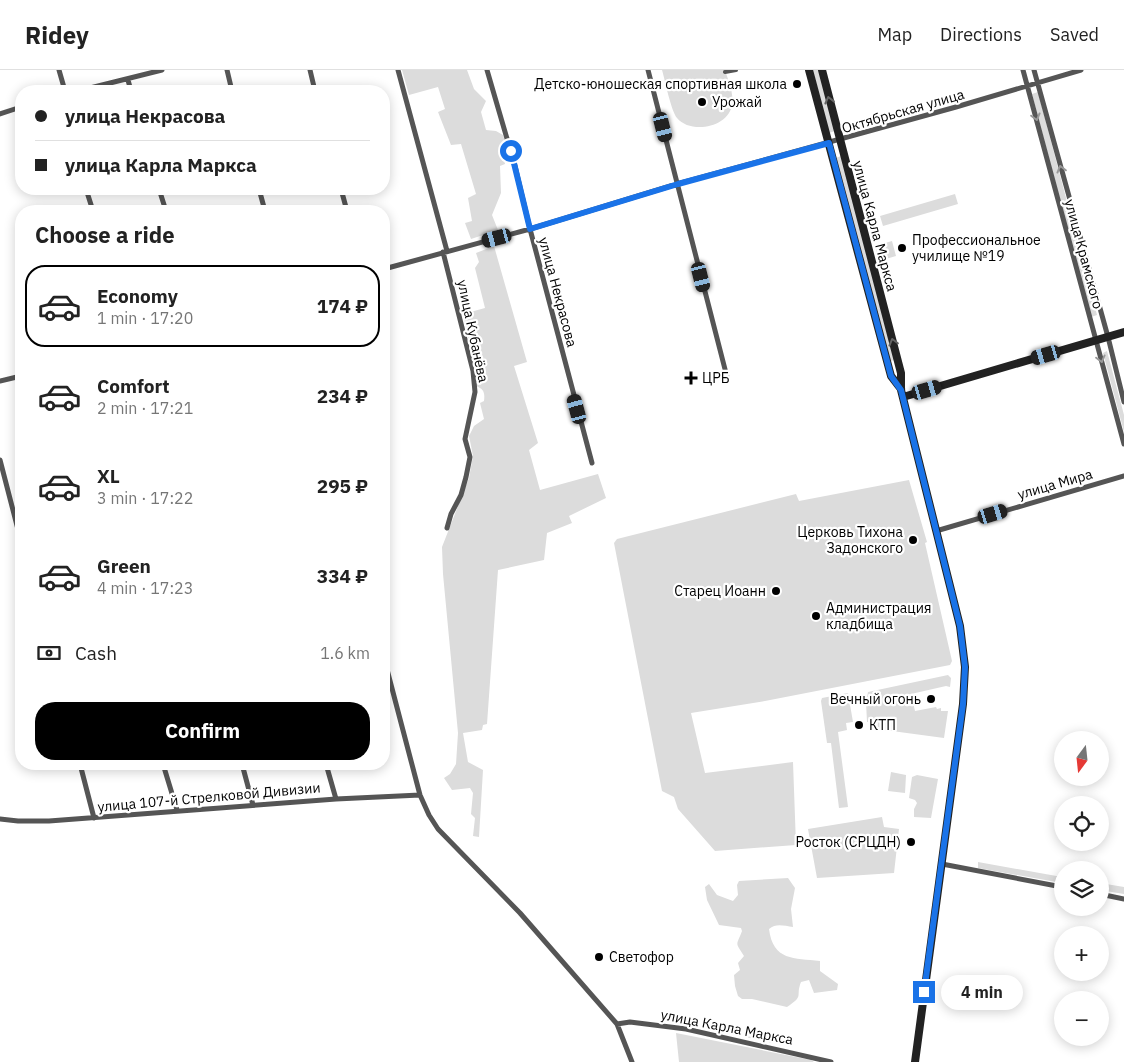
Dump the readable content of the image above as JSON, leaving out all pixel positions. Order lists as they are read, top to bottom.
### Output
{
  "streets": {
    "main road": ["улица Карла Маркса"],
    "street": [
      "Октябрьская улица",
      "улица Крамского",
      "улица Некрасова",
      "улица Кубанёва",
      "улица Мира",
      "улица 107-й Стрелковой Дивизии"
    ]
  },
  "crossings": [
    ["Октябрьская улица", "улица Карла Маркса"],
    ["Октябрьская улица", "улица Крамского"],
    ["Октябрьская улица", "улица Некрасова"],
    ["Октябрьская улица", "улица Кубанёва"],
    ["улица Карла Маркса", "улица Мира"]
  ],
  "places": {
    "other": [
      "Детско-юношеская спортивная школа",
      "Урожай",
      "Профессиональное училище №19",
      "Церковь Тихона Задонского",
      "Старец Иоанн",
      "Администрация кладбища",
      "Вечный огонь",
      "КТП",
      "Росток (СРЦДН)",
      "Светофор"
    ],
    "health": ["ЦРБ"]
  },
  "north": "bottom",
  "page": {
    "header": "Ridey",
    "nav": ["Map", "Directions", "Saved"],
    "banner": ["улица Некрасова", "улица Карла Маркса"],
    "heading": "Choose a ride",
    "list": [
      {
        "name": "Economy",
        "note": "1 min · 17:20",
        "value": "174 ₽"
      },
      {
        "name": "Comfort",
        "note": "2 min · 17:21",
        "value": "234 ₽"
      },
      {
        "name": "XL",
        "note": "3 min · 17:22",
        "value": "295 ₽"
      },
      {
        "name": "Green",
        "note": "4 min · 17:23",
        "value": "334 ₽"
      }
    ],
    "pay": ["Cash", "1.6 km"],
    "buttons": "Confirm",
    "map_buttons": ["+", "−"],
    "bubble": "4 min"
  }
}
